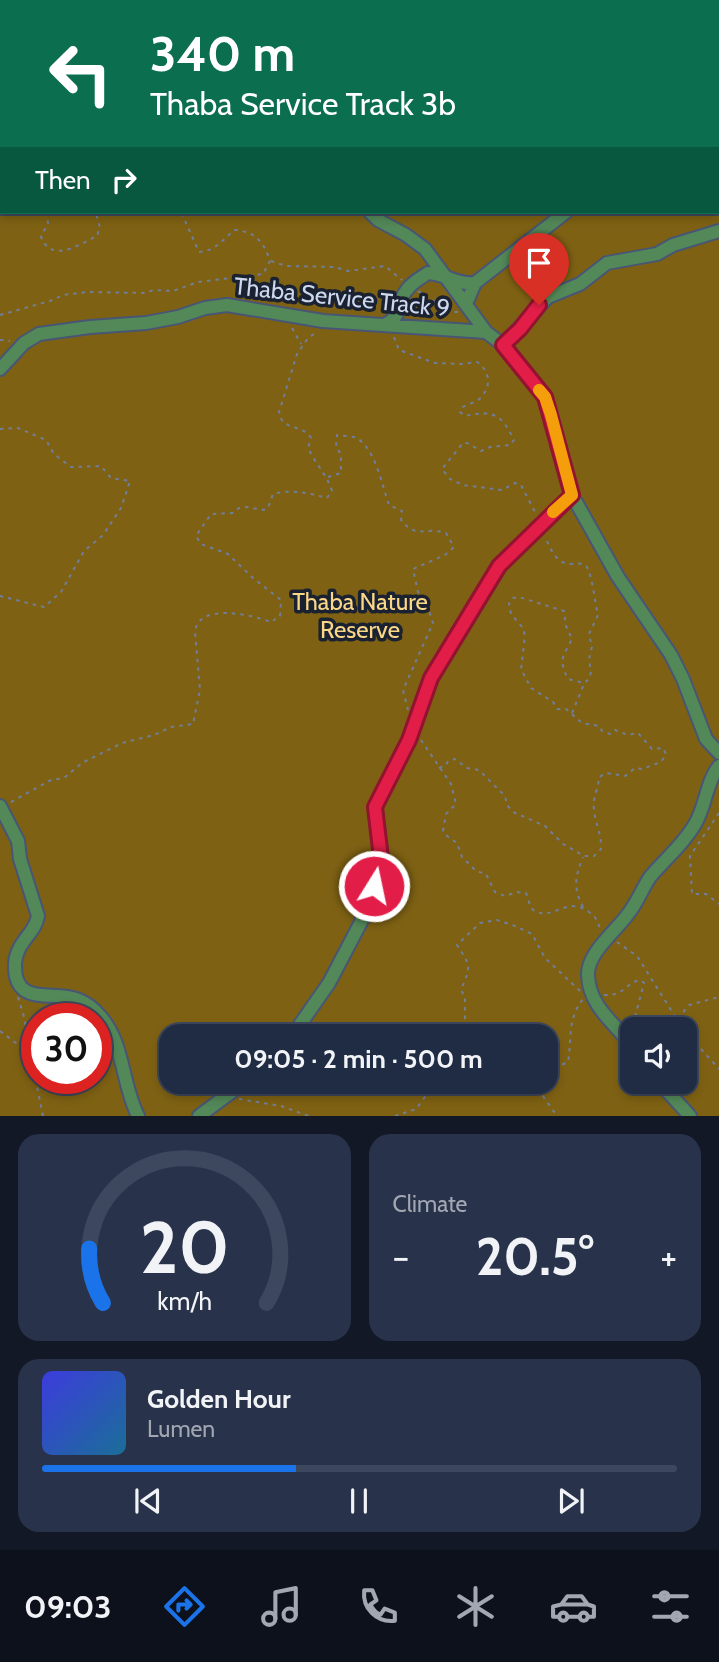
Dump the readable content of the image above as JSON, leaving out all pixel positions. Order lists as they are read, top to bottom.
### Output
{
  "streets": {
    "street": ["Thaba Service Track 9"]
  },
  "parks": ["Thaba Nature Reserve"],
  "page": {
    "turn": ["340 m", "Thaba Service Track 3b"],
    "then": "Then",
    "limit": "30",
    "trip": "09:05 · 2 min · 500 m",
    "tile": "Climate",
    "heat": ["−", "20.5°", "+"],
    "song": ["Golden Hour", "Lumen"],
    "tabs": "09:03",
    "gauge": ["20", "km/h"]
  }
}
